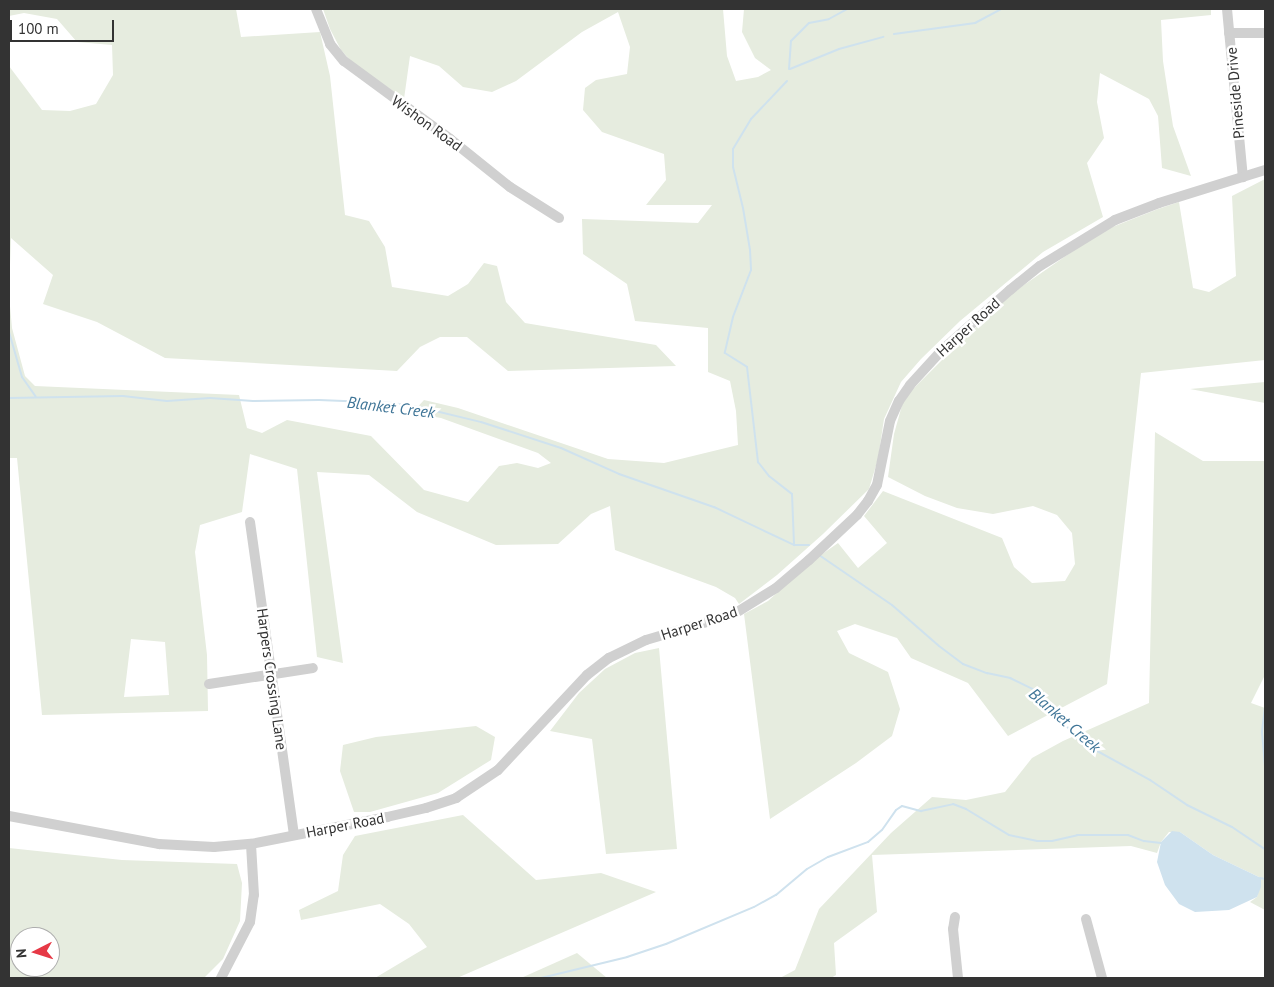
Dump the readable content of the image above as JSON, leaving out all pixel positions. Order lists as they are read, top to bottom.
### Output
{
  "streets": {
    "street": [
      "Pineside Drive",
      "Wishon Road",
      "Harper Road",
      "Harpers Crossing Lane"
    ]
  },
  "crossings": [
    ["Pineside Drive", "Harper Road"],
    ["Harper Road", "Harpers Crossing Lane"]
  ],
  "water": ["Blanket Creek"],
  "scale_bar": "100 m",
  "north": "left"
}
